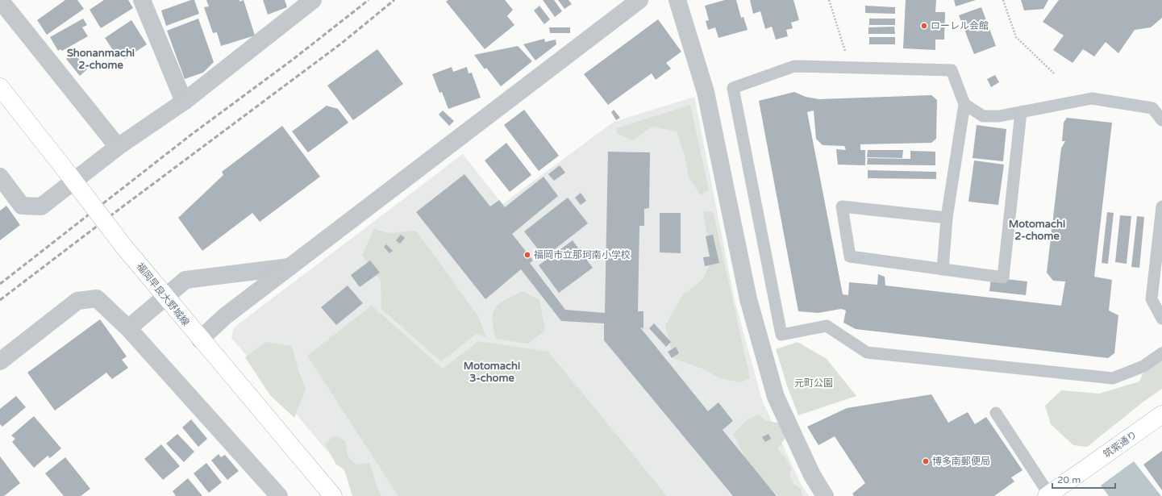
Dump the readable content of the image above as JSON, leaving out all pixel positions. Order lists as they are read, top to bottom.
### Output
{
  "streets": {
    "main road": ["福岡早良大野城線", "筑紫通り"]
  },
  "districts": ["Shonanmachi 2-chome", "Motomachi 2-chome", "Motomachi 3-chome"],
  "parks": ["元町公園"],
  "places": ["ローレル会館", "福岡市立那珂南小学校", "博多南郵便局"],
  "scale_bar": "20 m"
}
